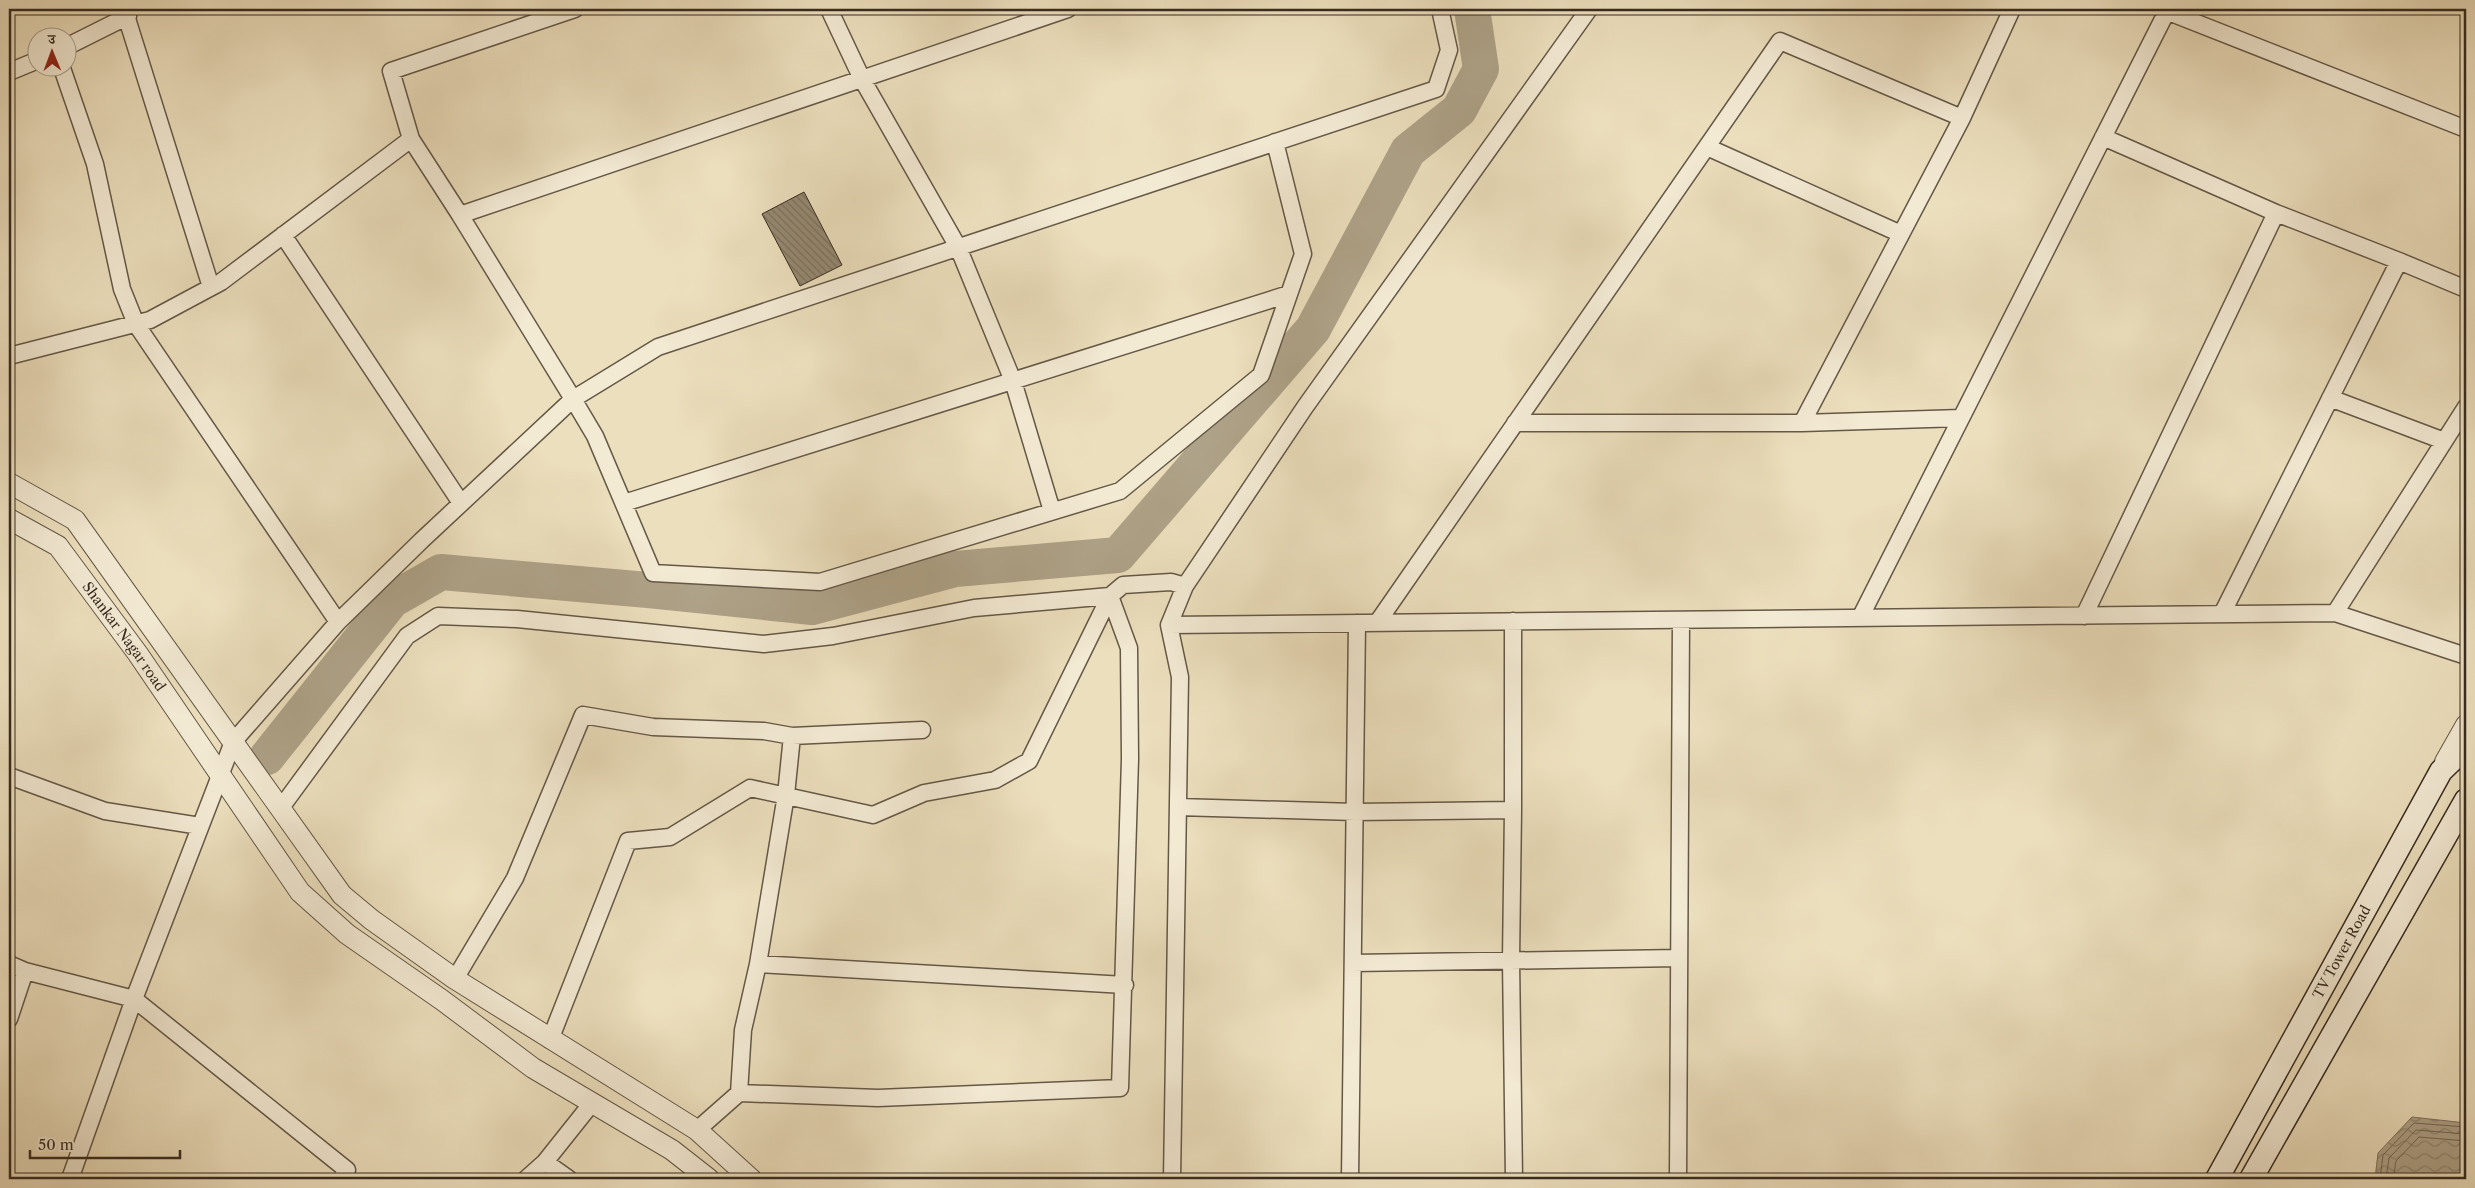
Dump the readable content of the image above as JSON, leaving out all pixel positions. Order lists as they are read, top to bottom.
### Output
{
  "streets": {
    "main road": ["TV Tower Road"],
    "street": ["Shankar Nagar road"]
  },
  "scale_bar": "50 m",
  "north": "top"
}
